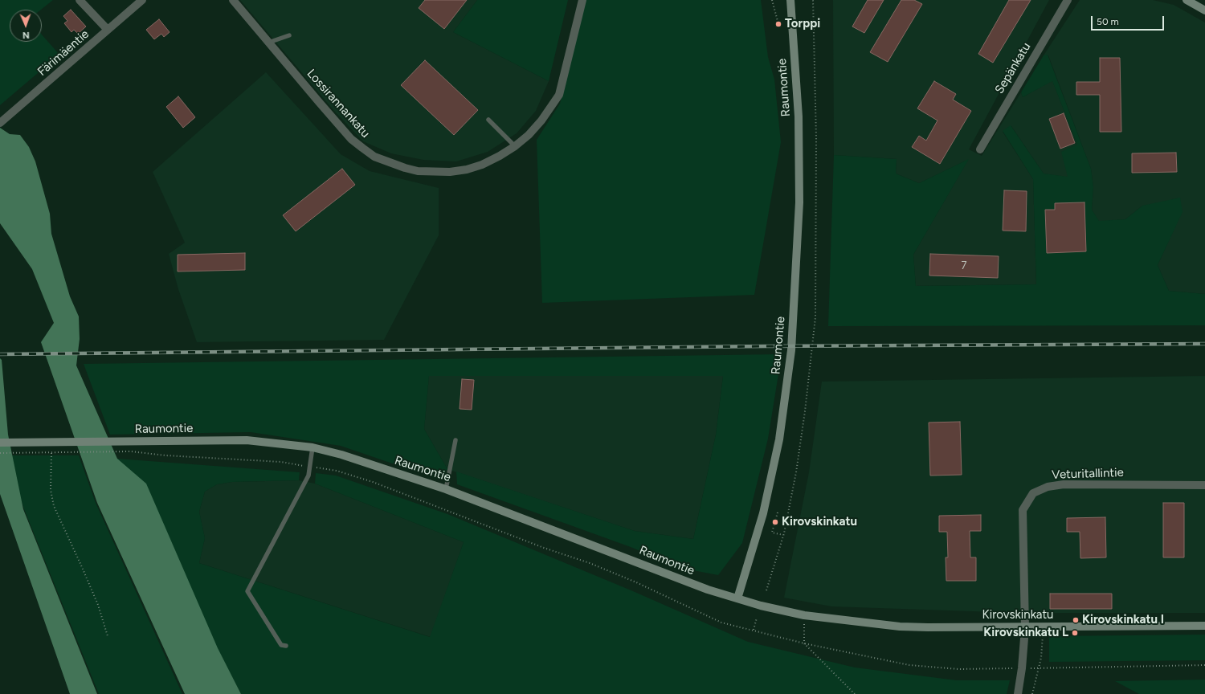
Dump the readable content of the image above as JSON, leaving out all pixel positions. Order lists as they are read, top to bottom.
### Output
{
  "streets": {
    "street": [
      "Färimäentie",
      "Sepänkatu",
      "Raumontie",
      "Lossirannankatu",
      "Veturitallintie",
      "Kirovskinkatu"
    ]
  },
  "crossings": [
    ["Raumontie", "Kirovskinkatu"],
    ["Veturitallintie", "Kirovskinkatu"]
  ],
  "places": [
    "Torppi",
    "Kirovskinkatu",
    "Kirovskinkatu I",
    "Kirovskinkatu L"
  ],
  "house_numbers": ["7"],
  "scale_bar": "50 m",
  "north": "bottom"
}
